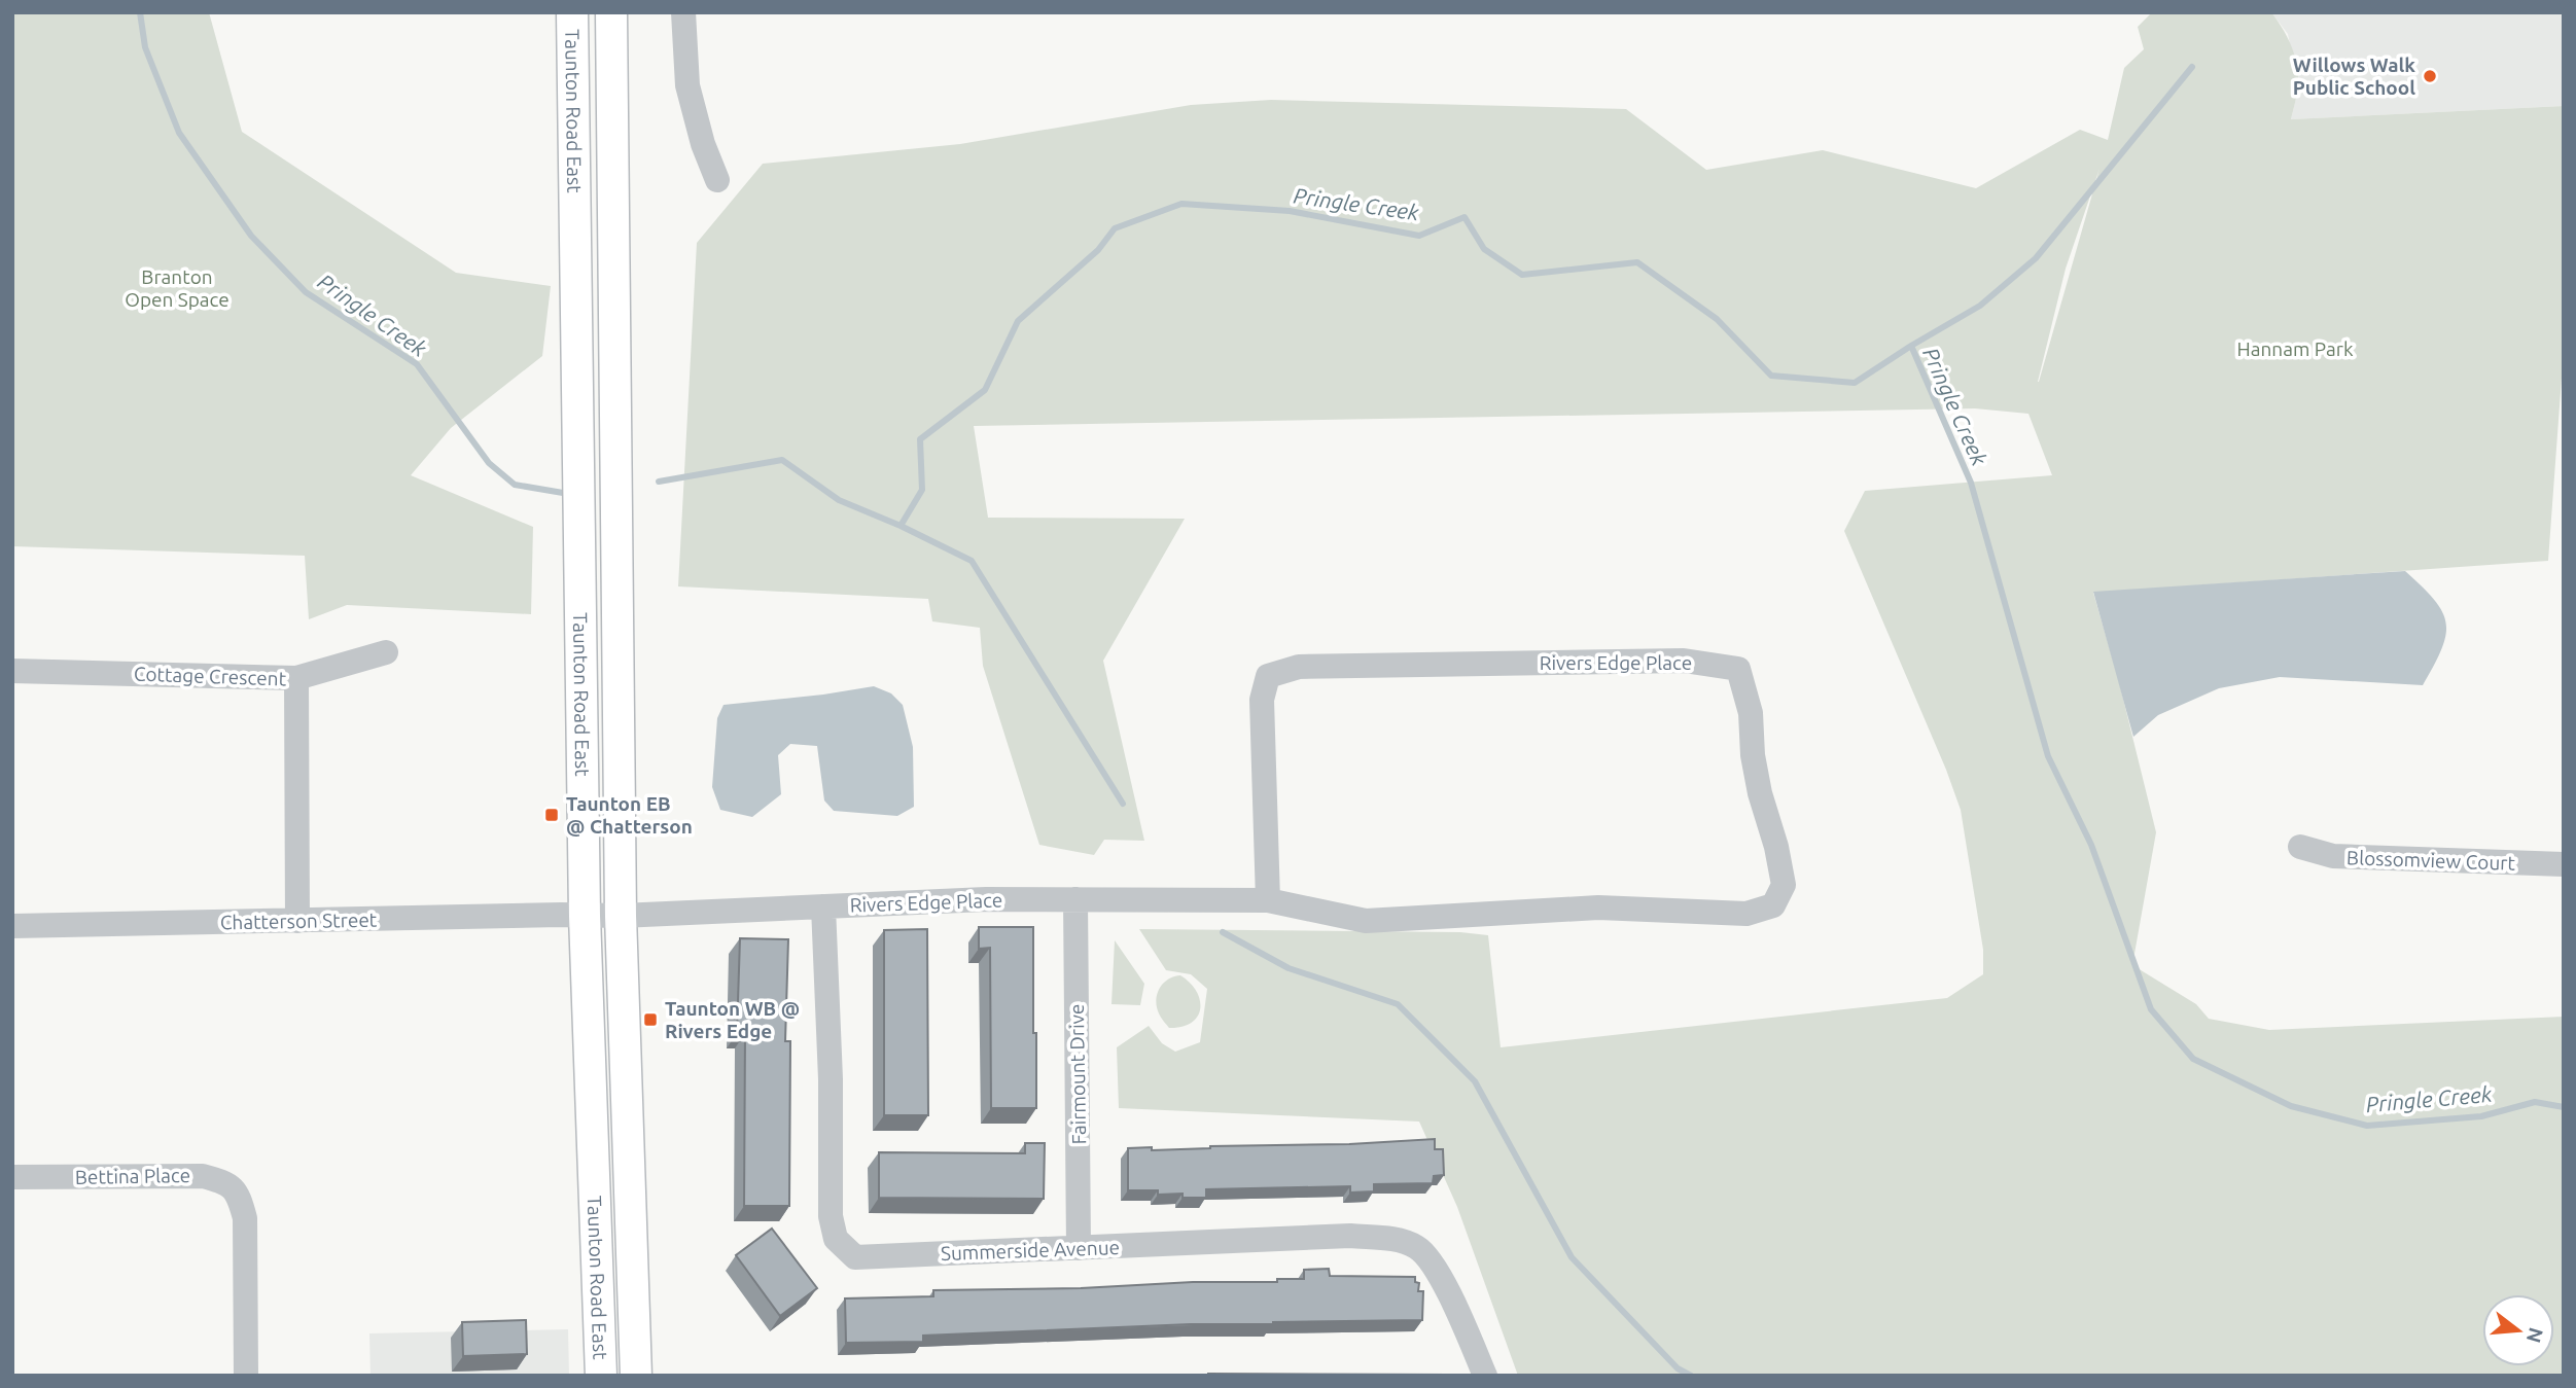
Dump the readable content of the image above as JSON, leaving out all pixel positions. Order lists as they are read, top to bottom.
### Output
{
  "streets": {
    "main road": ["Taunton Road East"],
    "street": [
      "Rivers Edge Place",
      "Cottage Crescent",
      "Blossomview Court",
      "Chatterson Street",
      "Fairmount Drive",
      "Bettina Place",
      "Summerside Avenue"
    ]
  },
  "crossings": [
    ["Taunton Road East", "Rivers Edge Place"],
    ["Taunton Road East", "Chatterson Street"],
    ["Rivers Edge Place", "Chatterson Street"],
    ["Rivers Edge Place", "Fairmount Drive"],
    ["Rivers Edge Place", "Summerside Avenue"],
    ["Cottage Crescent", "Chatterson Street"],
    ["Fairmount Drive", "Summerside Avenue"]
  ],
  "water": ["Pringle Creek"],
  "parks": ["Branton Open Space", "Hannam Park"],
  "places": {
    "other": ["Willows Walk Public School"],
    "transit": ["Taunton EB @ Chatterson", "Taunton WB @ Rivers Edge"]
  },
  "north": "right"
}
